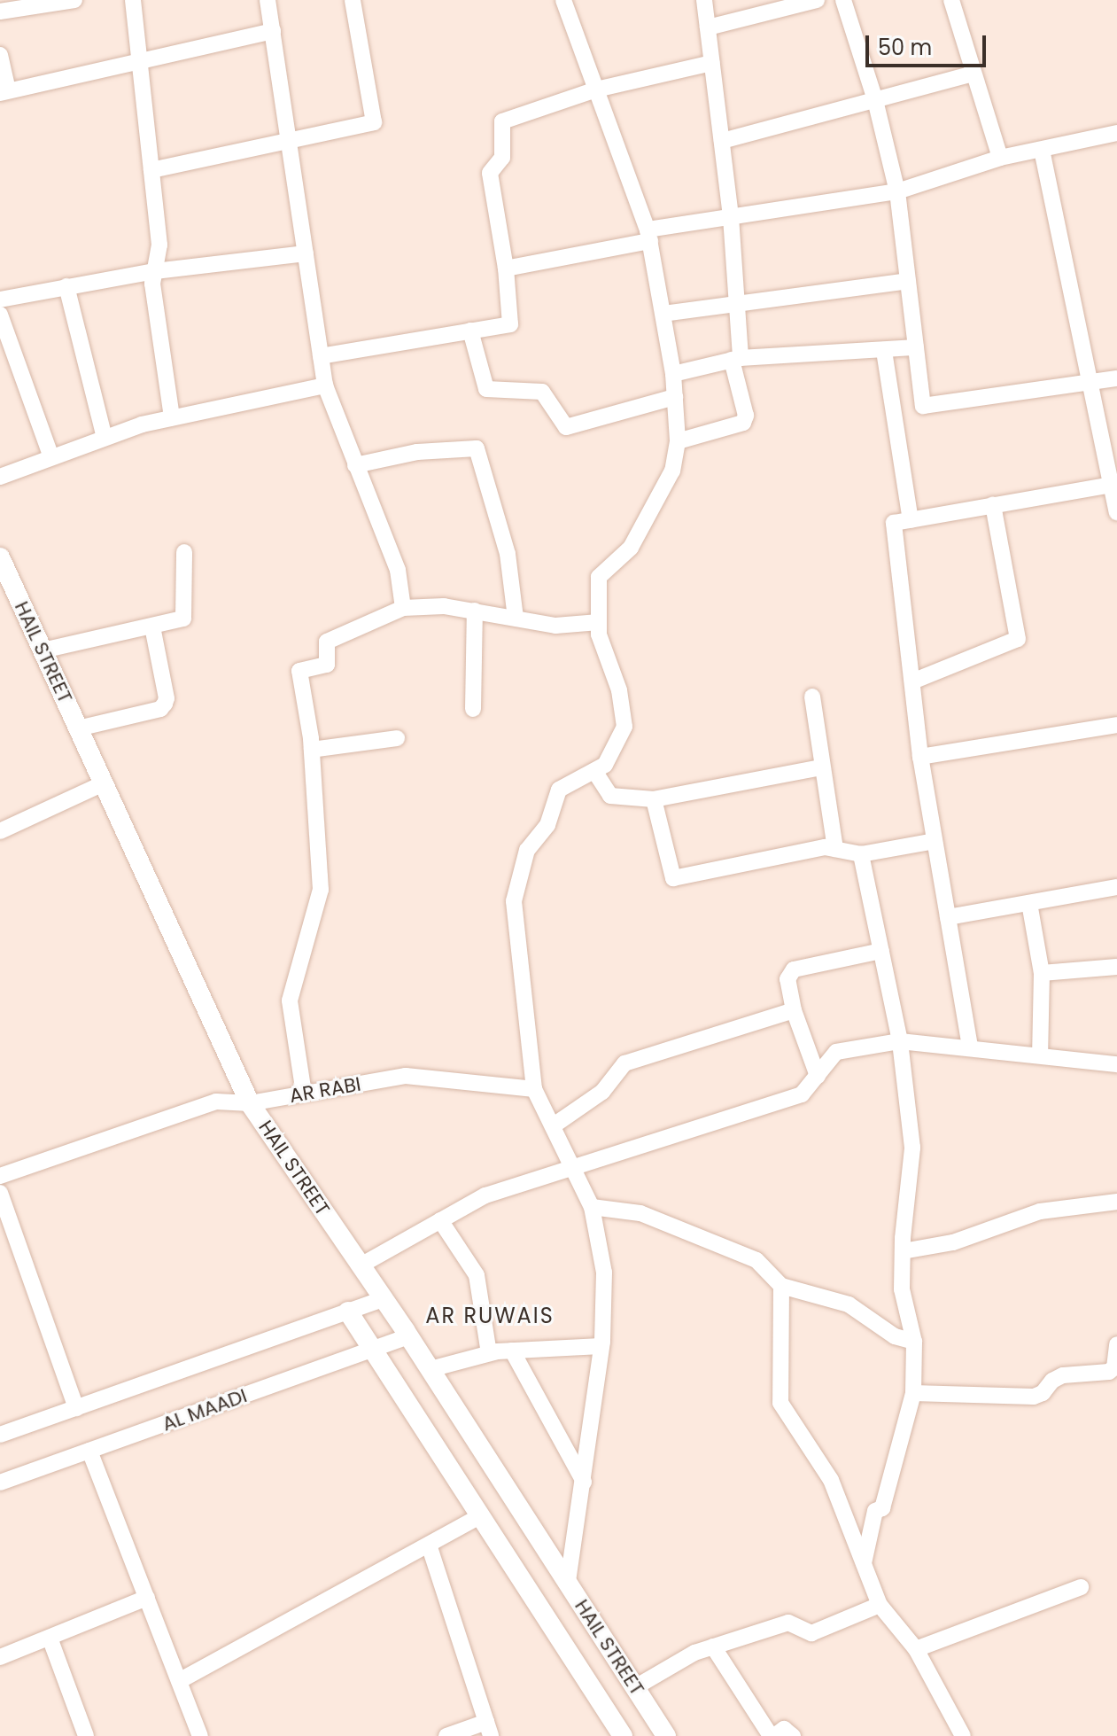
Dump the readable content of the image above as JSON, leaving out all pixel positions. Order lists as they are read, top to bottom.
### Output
{
  "streets": {
    "main road": ["HAIL STREET"],
    "street": ["AR RABI", "AL MAADI"]
  },
  "crossings": [
    ["HAIL STREET", "AR RABI"],
    ["HAIL STREET", "AL MAADI"]
  ],
  "districts": ["AR RUWAIS"],
  "scale_bar": "50 m"
}
